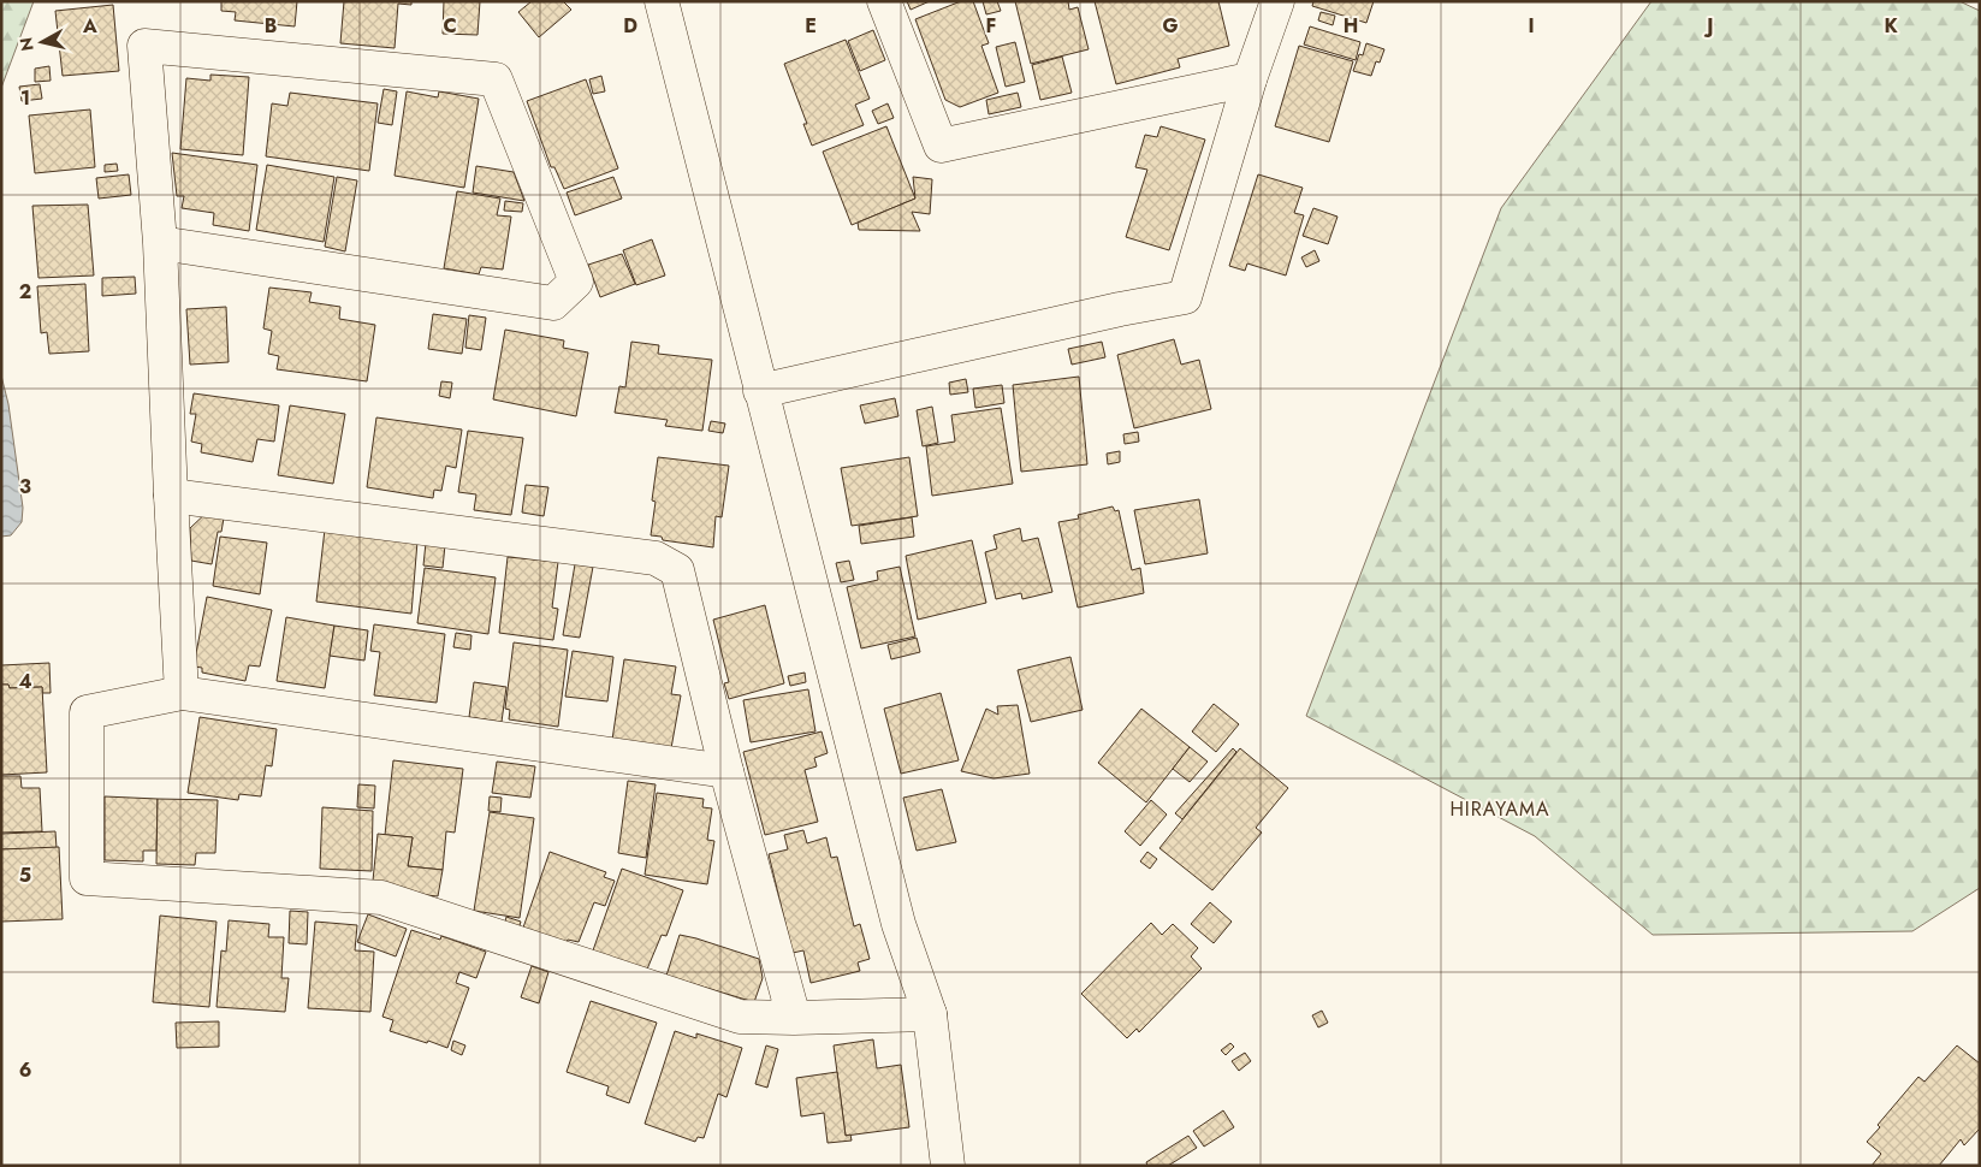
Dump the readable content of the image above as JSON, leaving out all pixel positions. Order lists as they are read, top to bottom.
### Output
{
  "districts": ["HIRAYAMA"],
  "north": "left",
  "grid": {
    "columns": [
      "A",
      "B",
      "C",
      "D",
      "E",
      "F",
      "G",
      "H",
      "I",
      "J",
      "K"
    ],
    "rows": [
      "1",
      "2",
      "3",
      "4",
      "5",
      "6"
    ]
  }
}
